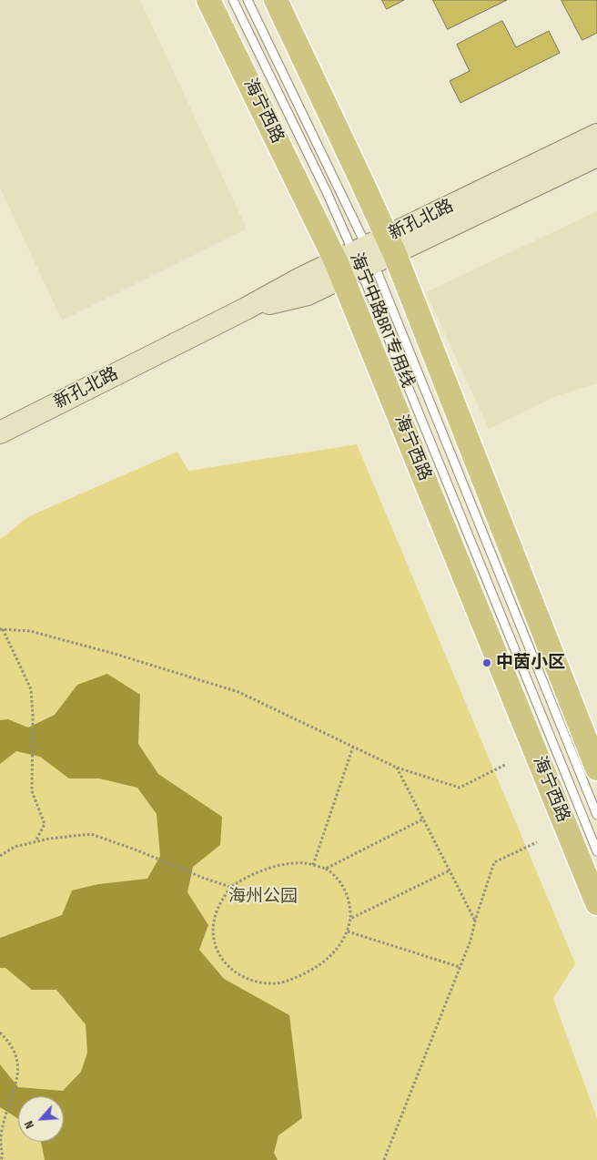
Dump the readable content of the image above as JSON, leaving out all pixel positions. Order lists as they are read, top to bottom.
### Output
{
  "streets": {
    "main road": ["海宁西路", "新孔北路"],
    "lane": ["海宁中路BRT专用线"]
  },
  "crossings": [
    ["海宁西路", "新孔北路"],
    ["海宁西路", "海宁中路BRT专用线"],
    ["新孔北路", "海宁中路BRT专用线"]
  ],
  "parks": ["海州公园"],
  "places": ["中茵小区"],
  "north": "bottom left"
}
